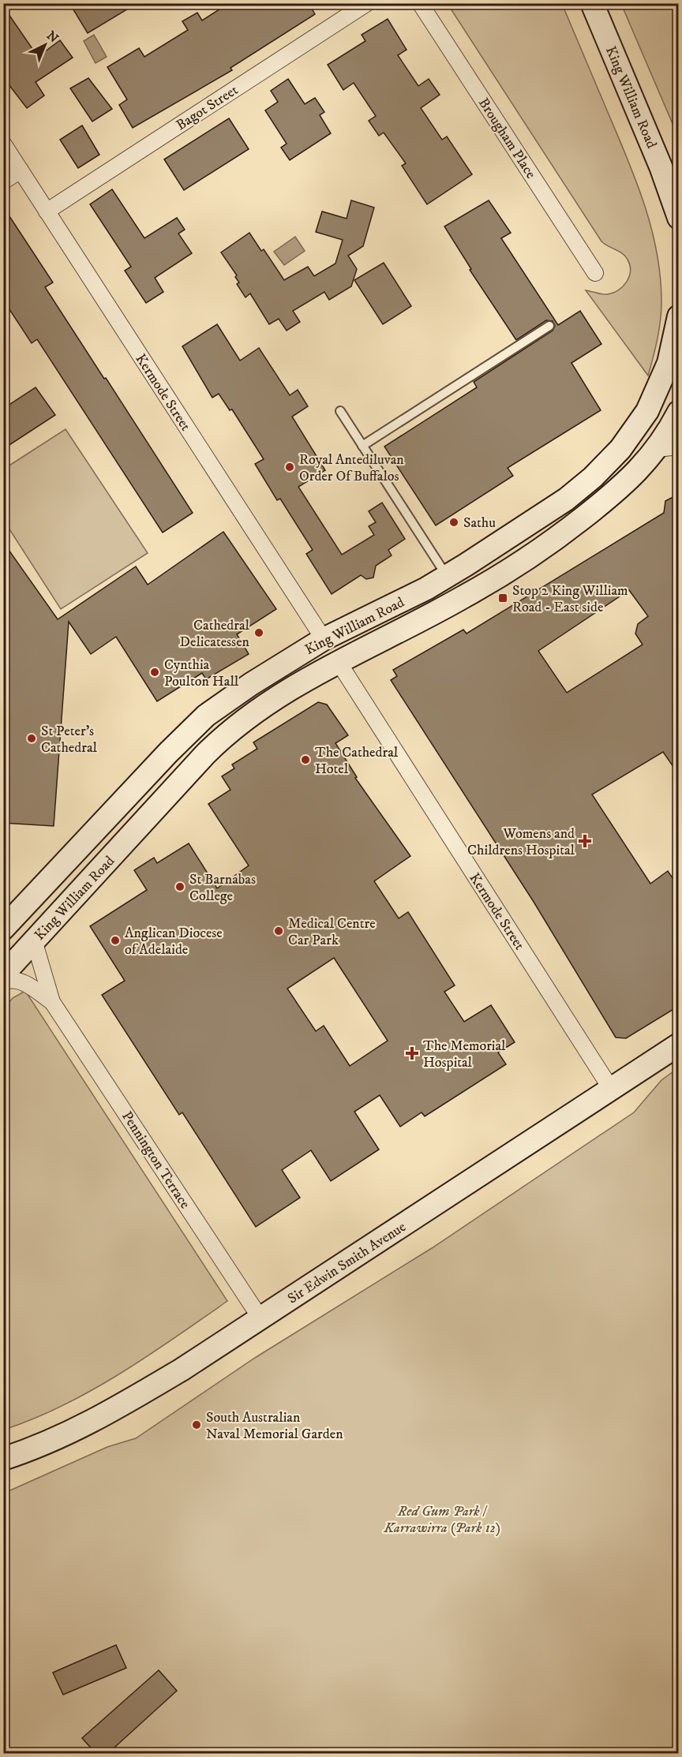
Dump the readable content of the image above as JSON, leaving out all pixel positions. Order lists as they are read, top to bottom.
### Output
{
  "streets": {
    "main road": ["King William Road", "Sir Edwin Smith Avenue"],
    "street": [
      "Bagot Street",
      "Brougham Place",
      "Kermode Street",
      "Pennington Terrace"
    ]
  },
  "crossings": [
    ["King William Road", "Kermode Street"],
    ["King William Road", "Pennington Terrace"],
    ["Bagot Street", "Kermode Street"],
    ["Kermode Street", "Sir Edwin Smith Avenue"],
    ["Pennington Terrace", "Sir Edwin Smith Avenue"]
  ],
  "parks": ["Red Gum Park / Karrawirra (Park 12)"],
  "places": {
    "other": [
      "Royal Antediluvan Order Of Buffalos",
      "Sathu",
      "Cathedral Delicatessen",
      "Cynthia Poulton Hall",
      "St Peter’s Cathedral",
      "The Cathedral Hotel",
      "St Barnabas College",
      "Medical Centre Car Park",
      "Anglican Diocese of Adelaide",
      "South Australian Naval Memorial Garden"
    ],
    "transit": ["Stop 2 King William Road - East side"],
    "health": ["Womens and Childrens Hospital", "The Memorial Hospital"]
  },
  "north": "top right"
}
